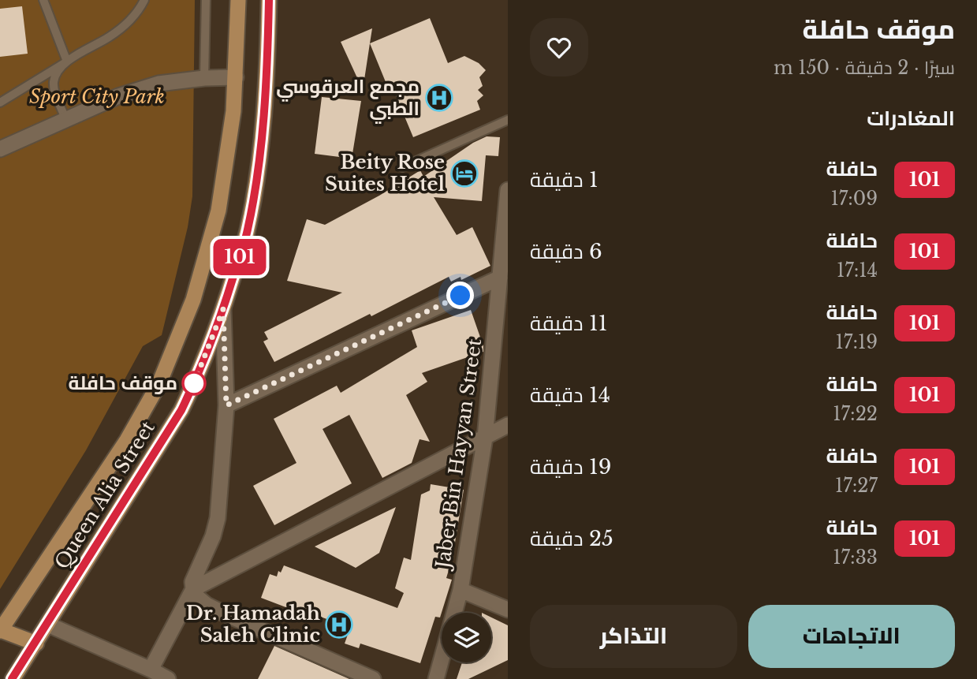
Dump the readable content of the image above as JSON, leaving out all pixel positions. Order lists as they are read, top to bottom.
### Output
{
  "streets": {
    "main road": ["Queen Alia Street"],
    "street": ["Jaber Bin Hayyan Street"]
  },
  "parks": ["Sport City Park"],
  "places": {
    "hospital": ["مجمع العرقوسي الطبي", "Dr. Hamadah Saleh Clinic"],
    "hotel": ["Beity Rose Suites Hotel"],
    "other": ["موقف حافلة"]
  },
  "lines": ["bus line 101"],
  "page": {
    "heading": [
      ["موقف حافلة", "سيرًا · 2 دقيقة · 150 m"],
      "المغادرات"
    ],
    "on_map": "101",
    "list": [
      {
        "mark": "101",
        "name": "حافلة",
        "note": "17:09",
        "value": "1 دقيقة"
      },
      {
        "mark": "101",
        "name": "حافلة",
        "note": "17:14",
        "value": "6 دقيقة"
      },
      {
        "mark": "101",
        "name": "حافلة",
        "note": "17:19",
        "value": "11 دقيقة"
      },
      {
        "mark": "101",
        "name": "حافلة",
        "note": "17:22",
        "value": "14 دقيقة"
      },
      {
        "mark": "101",
        "name": "حافلة",
        "note": "17:27",
        "value": "19 دقيقة"
      },
      {
        "mark": "101",
        "name": "حافلة",
        "note": "17:33",
        "value": "25 دقيقة"
      }
    ],
    "buttons": ["الاتجاهات", "التذاكر"]
  }
}
